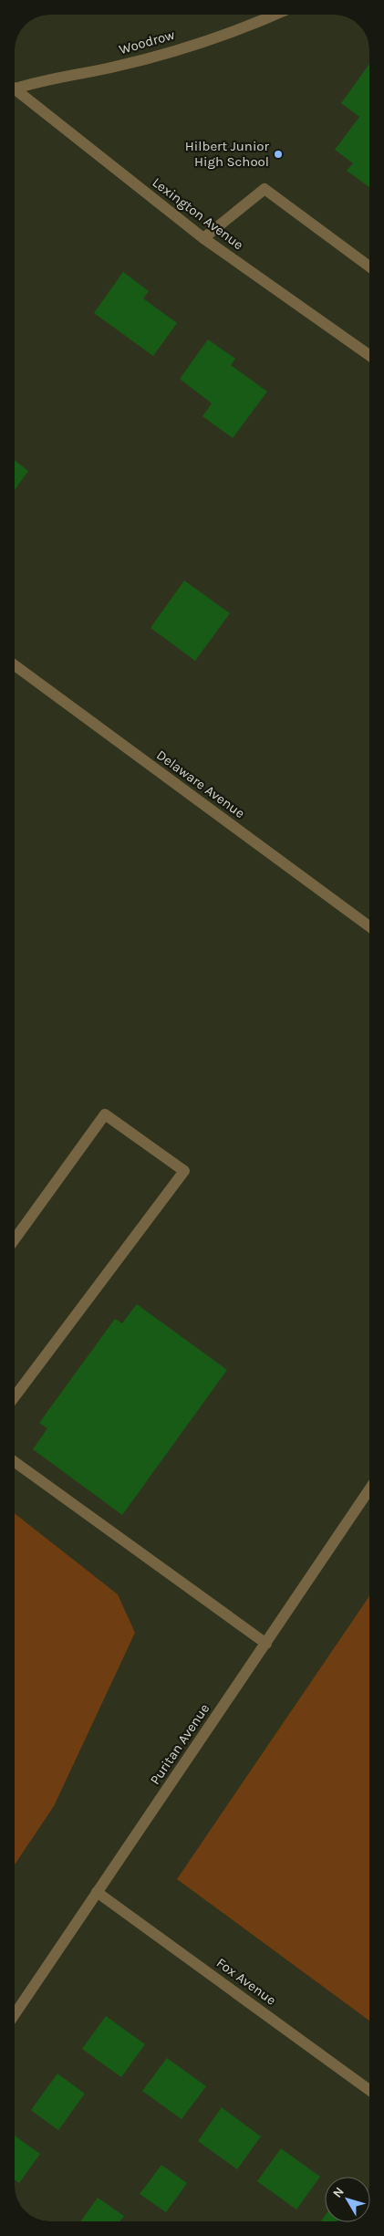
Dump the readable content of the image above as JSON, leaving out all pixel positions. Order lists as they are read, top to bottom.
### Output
{
  "streets": {
    "street": [
      "Woodrow",
      "Lexington Avenue",
      "Delaware Avenue",
      "Puritan Avenue",
      "Fox Avenue"
    ]
  },
  "crossings": [
    ["Puritan Avenue", "Fox Avenue"]
  ],
  "places": ["Hilbert Junior High School"],
  "north": "top left"
}
